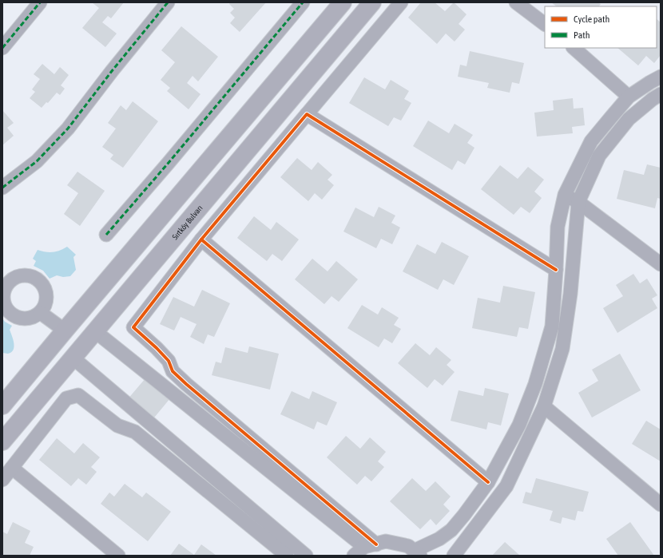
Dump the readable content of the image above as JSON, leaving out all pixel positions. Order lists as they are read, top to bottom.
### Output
{
  "streets": {
    "main road": ["Sırtköy Bulvarı"]
  },
  "legend": ["Cycle path", "Path"]
}
